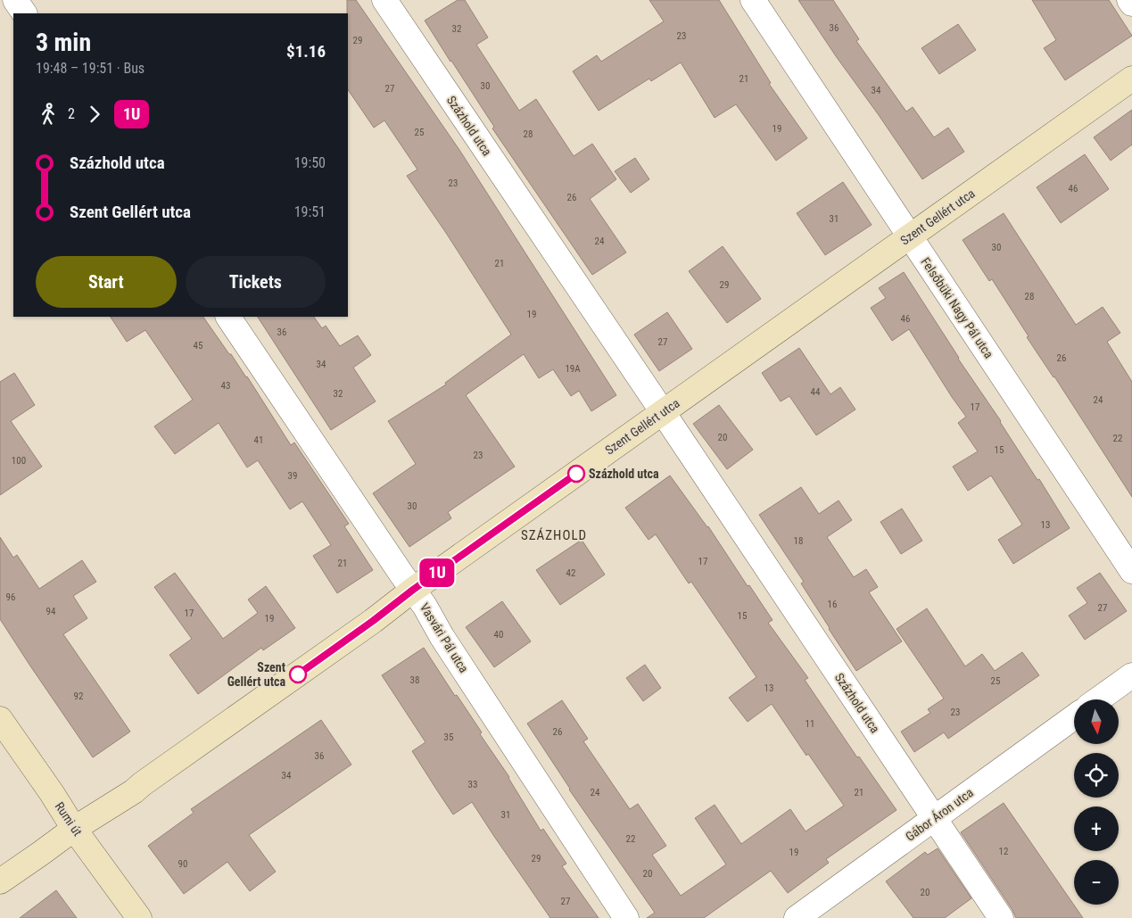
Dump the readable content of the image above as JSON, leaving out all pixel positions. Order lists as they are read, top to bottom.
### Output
{
  "streets": {
    "street": [
      "Százhold utca",
      "Szent Gellért utca",
      "Felsőbüki Nagy Pál utca",
      "Vasvári Pál utca",
      "Gábor Áron utca",
      "Rumi út"
    ]
  },
  "crossings": [
    ["Százhold utca", "Szent Gellért utca"],
    ["Százhold utca", "Gábor Áron utca"],
    ["Szent Gellért utca", "Felsőbüki Nagy Pál utca"],
    ["Szent Gellért utca", "Vasvári Pál utca"],
    ["Szent Gellért utca", "Rumi út"]
  ],
  "districts": ["SZÁZHOLD"],
  "places": ["Százhold utca", "Szent Gellért utca"],
  "lines": ["bus line 1U"],
  "house_numbers": [
    "36",
    "32",
    "23",
    "29",
    "21",
    "30",
    "27",
    "34",
    "19",
    "25",
    "28",
    "23",
    "46",
    "26",
    "31",
    "24",
    "30",
    "21",
    "29",
    "28",
    "19",
    "46",
    "36",
    "27",
    "45",
    "26",
    "34",
    "19A",
    "43",
    "44",
    "32",
    "24",
    "17",
    "20",
    "22",
    "41",
    "15",
    "23",
    "100",
    "39",
    "30",
    "13",
    "18",
    "17",
    "21",
    "42",
    "96",
    "16",
    "27",
    "94",
    "17",
    "15",
    "19",
    "40",
    "38",
    "25",
    "13",
    "92",
    "23",
    "11",
    "26",
    "35",
    "36",
    "34",
    "33",
    "24",
    "21",
    "31",
    "22",
    "12",
    "19",
    "29",
    "90",
    "20",
    "20",
    "27"
  ],
  "north": "bottom",
  "page": {
    "on_map": "1U",
    "heading": ["3 min", "19:48 – 19:51 · Bus", "$1.16"],
    "legs": ["2", "1U"],
    "list": [
      {
        "name": "Százhold utca",
        "value": "19:50"
      },
      {
        "name": "Szent Gellért utca",
        "value": "19:51"
      }
    ],
    "buttons": ["Start", "Tickets"],
    "map_buttons": ["+", "−"]
  }
}
